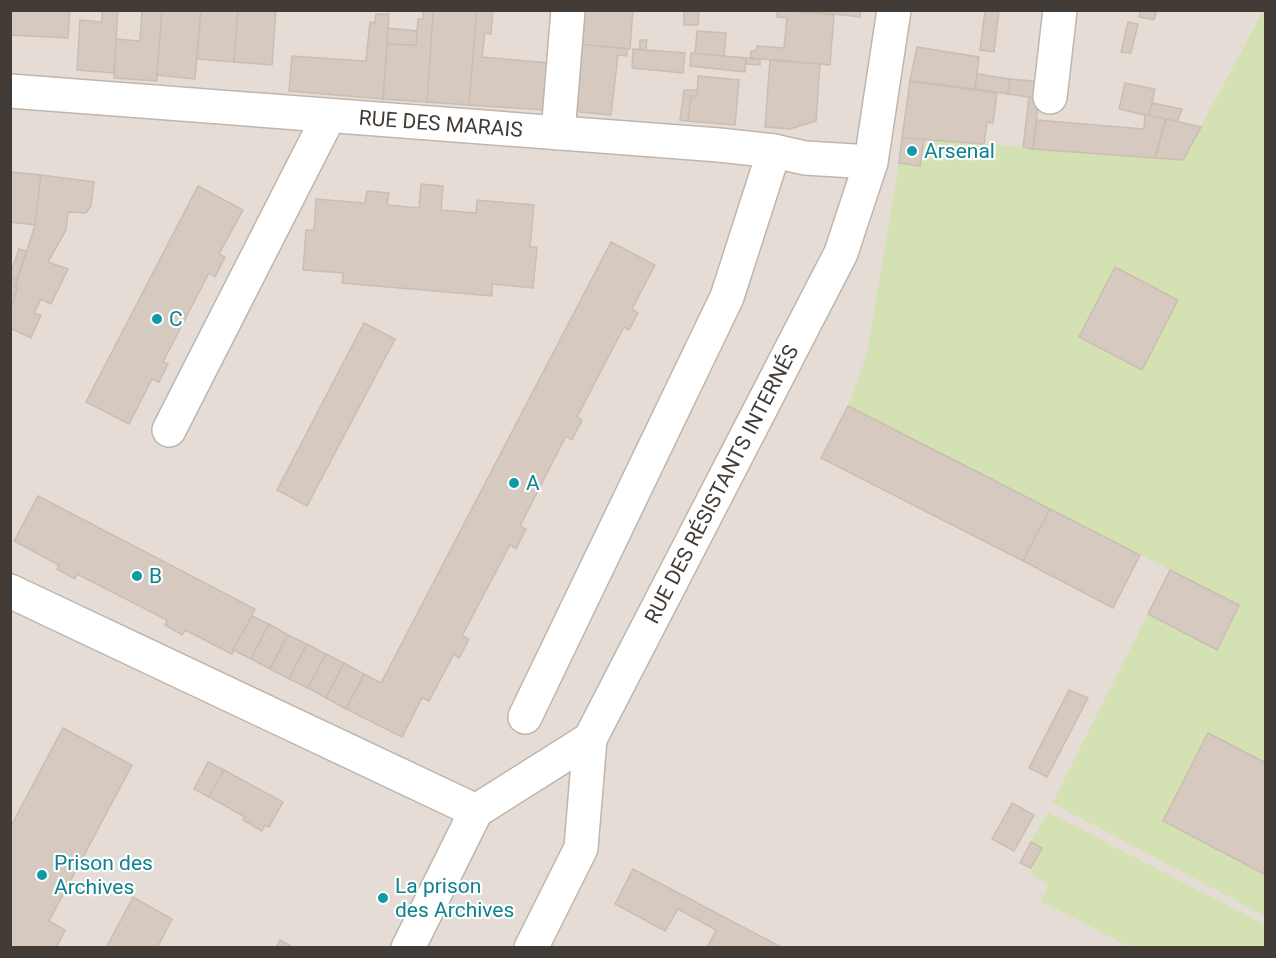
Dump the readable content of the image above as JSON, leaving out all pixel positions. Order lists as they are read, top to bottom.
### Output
{
  "streets": {
    "street": ["RUE DES MARAIS", "RUE DES RÉSISTANTS INTERNÉS"]
  },
  "crossings": [
    ["RUE DES MARAIS", "RUE DES RÉSISTANTS INTERNÉS"]
  ],
  "places": [
    "Arsenal",
    "C",
    "A",
    "B",
    "Prison des Archives",
    "La prison des Archives"
  ]
}
